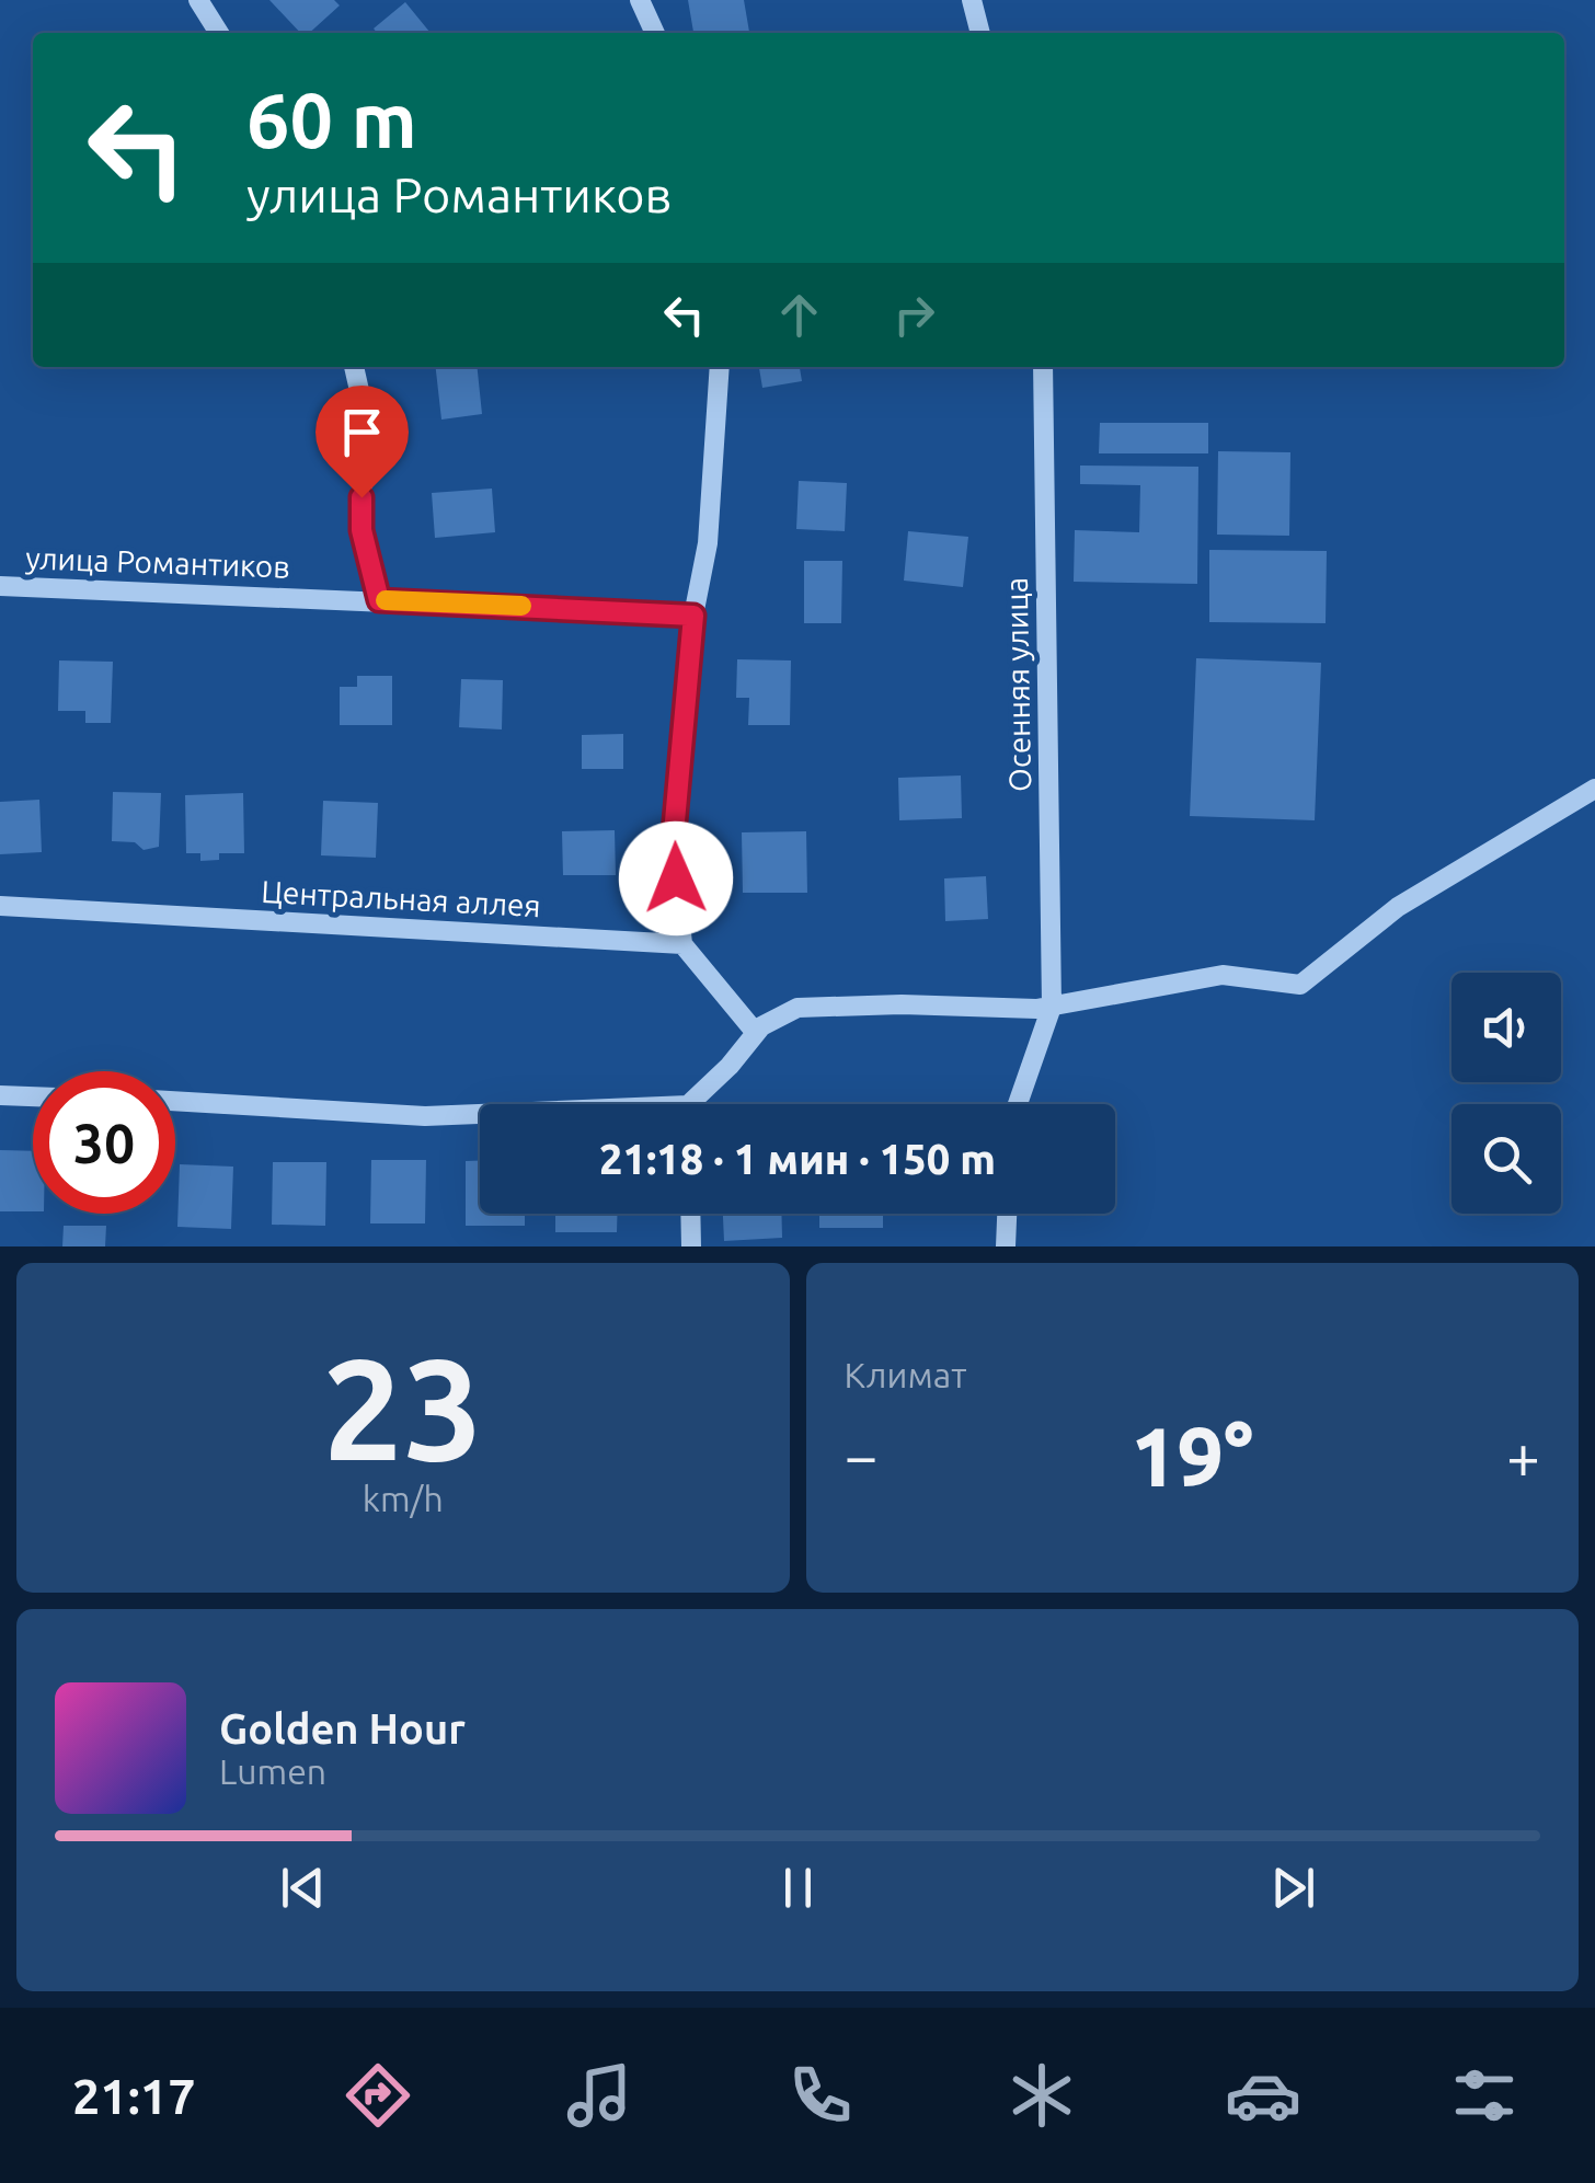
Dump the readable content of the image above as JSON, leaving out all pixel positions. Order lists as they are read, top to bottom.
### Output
{
  "streets": {
    "street": ["улица Романтиков", "Осенняя улица", "Центральная аллея"]
  },
  "page": {
    "turn": ["60 m", "улица Романтиков"],
    "limit": "30",
    "trip": "21:18 · 1 мин · 150 m",
    "tile": [
      ["23", "km/h"],
      "Климат"
    ],
    "heat": ["−", "19°", "+"],
    "song": ["Golden Hour", "Lumen"],
    "tabs": "21:17"
  }
}
